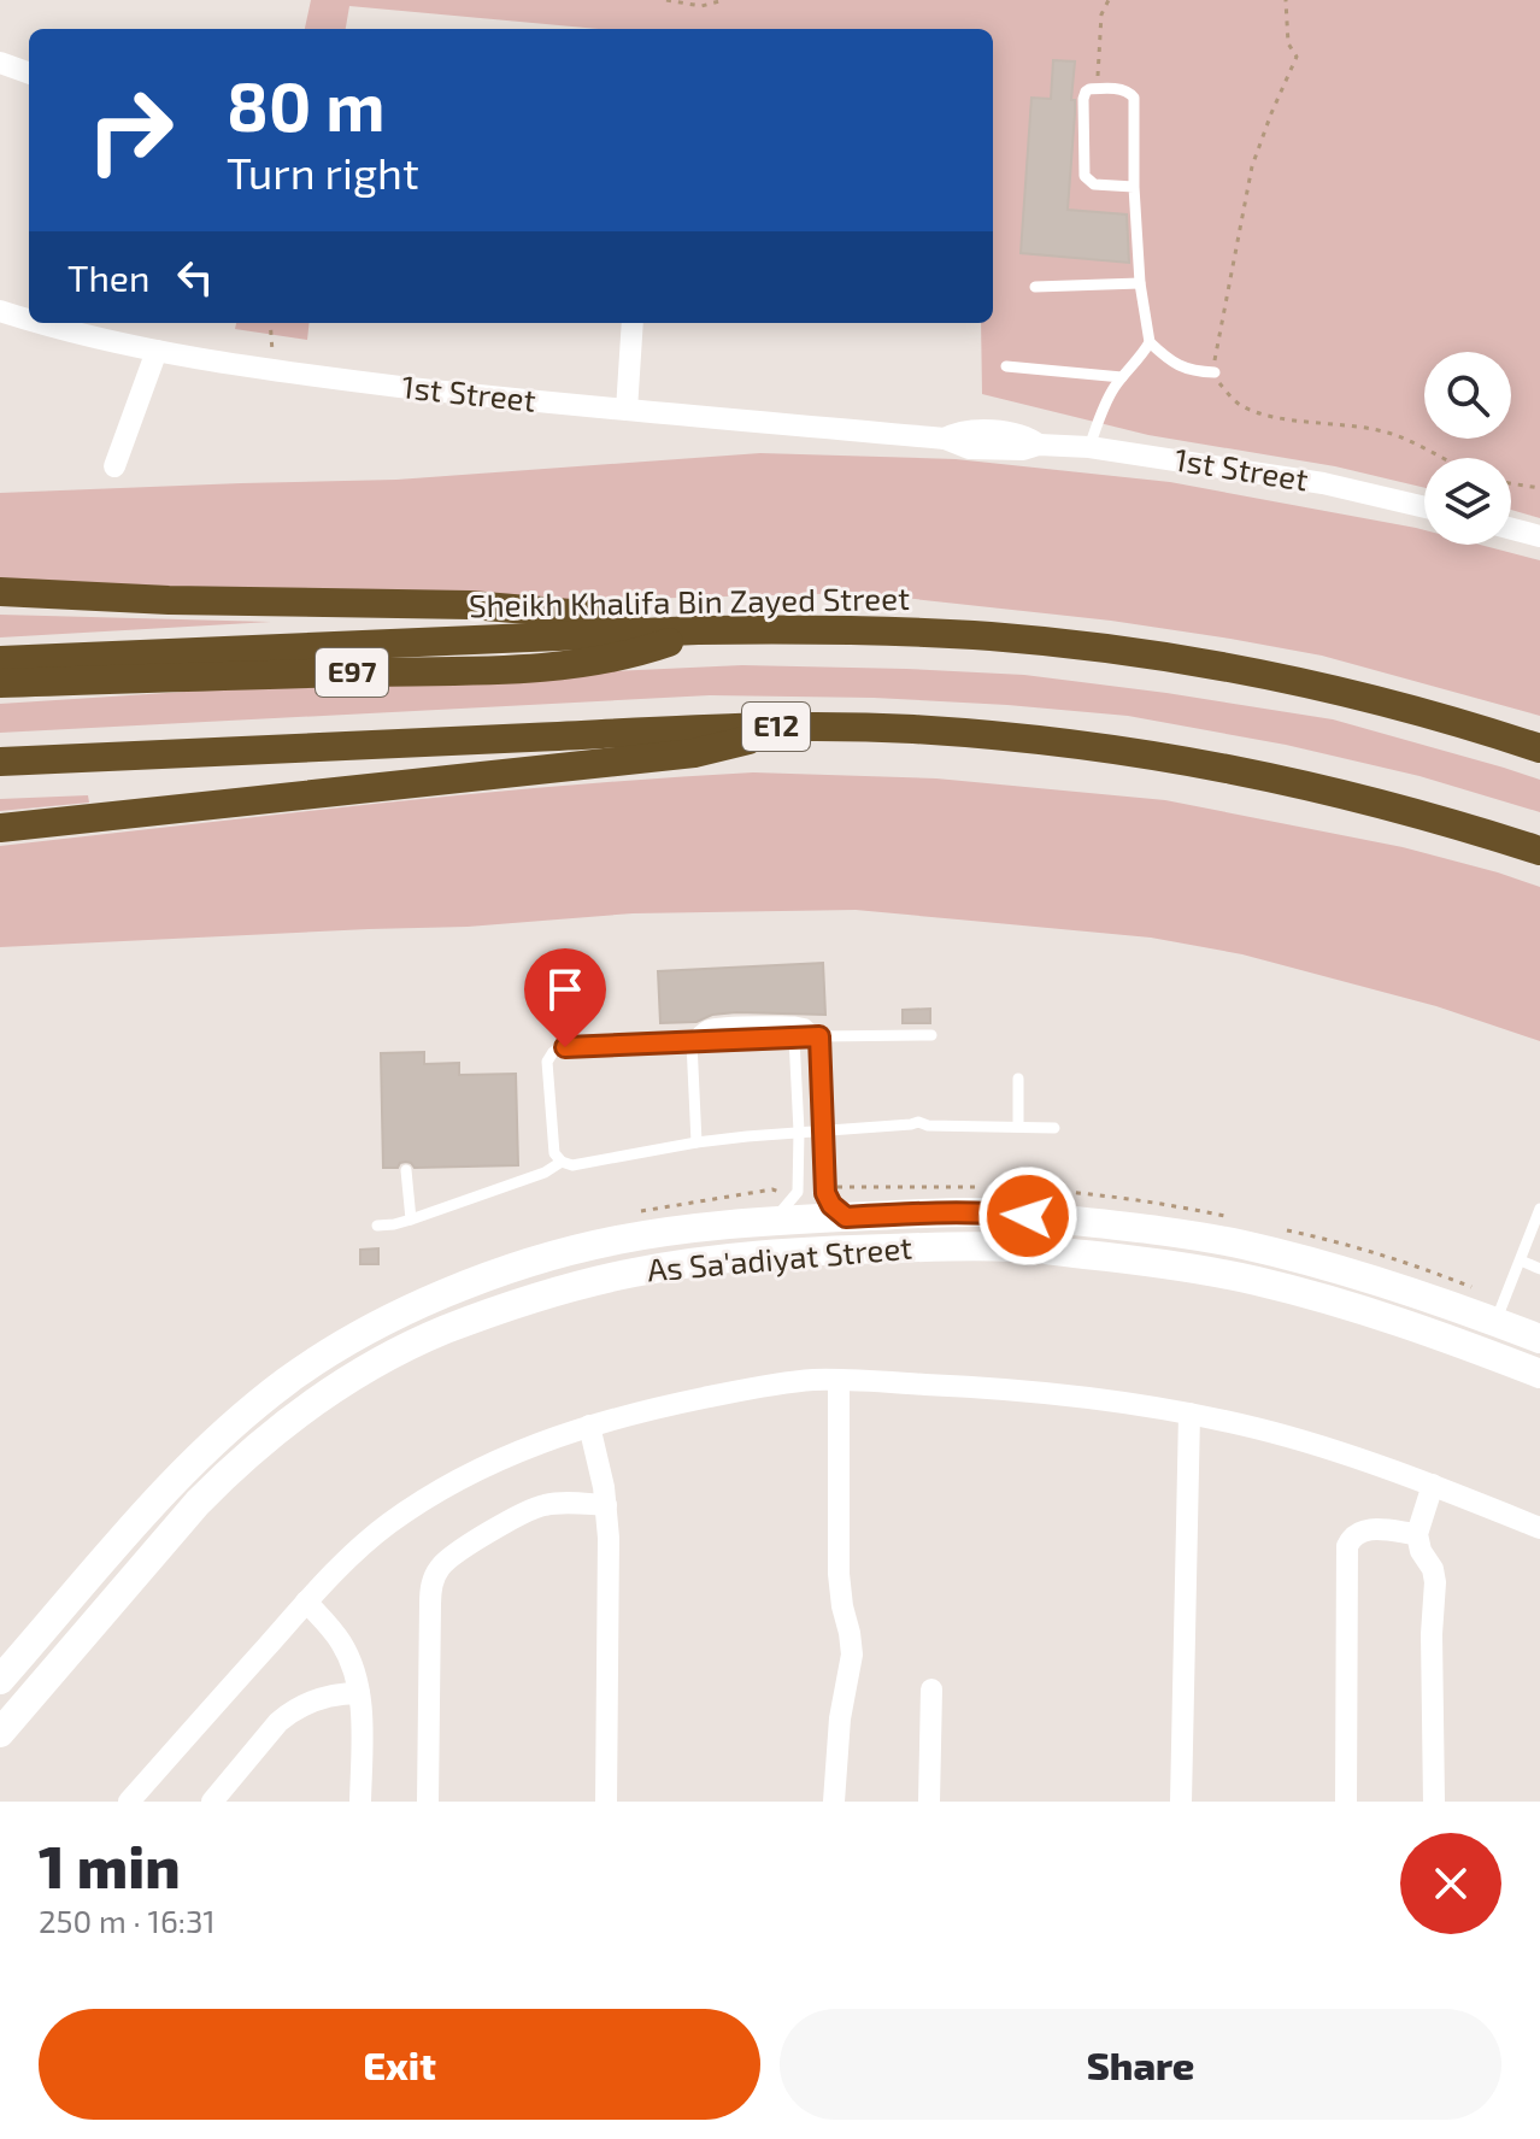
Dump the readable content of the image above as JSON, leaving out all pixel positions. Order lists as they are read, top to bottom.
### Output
{
  "streets": {
    "highway": ["Sheikh Khalifa Bin Zayed Street", "E97", "E12"],
    "street": ["1st Street", "As Sa'adiyat Street"]
  },
  "crossings": [
    ["Sheikh Khalifa Bin Zayed Street", "E97"]
  ],
  "page": {
    "turn": ["80 m", "Turn right"],
    "then": "Then",
    "heading": ["1 min", "250 m · 16:31"],
    "buttons": ["Exit", "Share"]
  }
}
